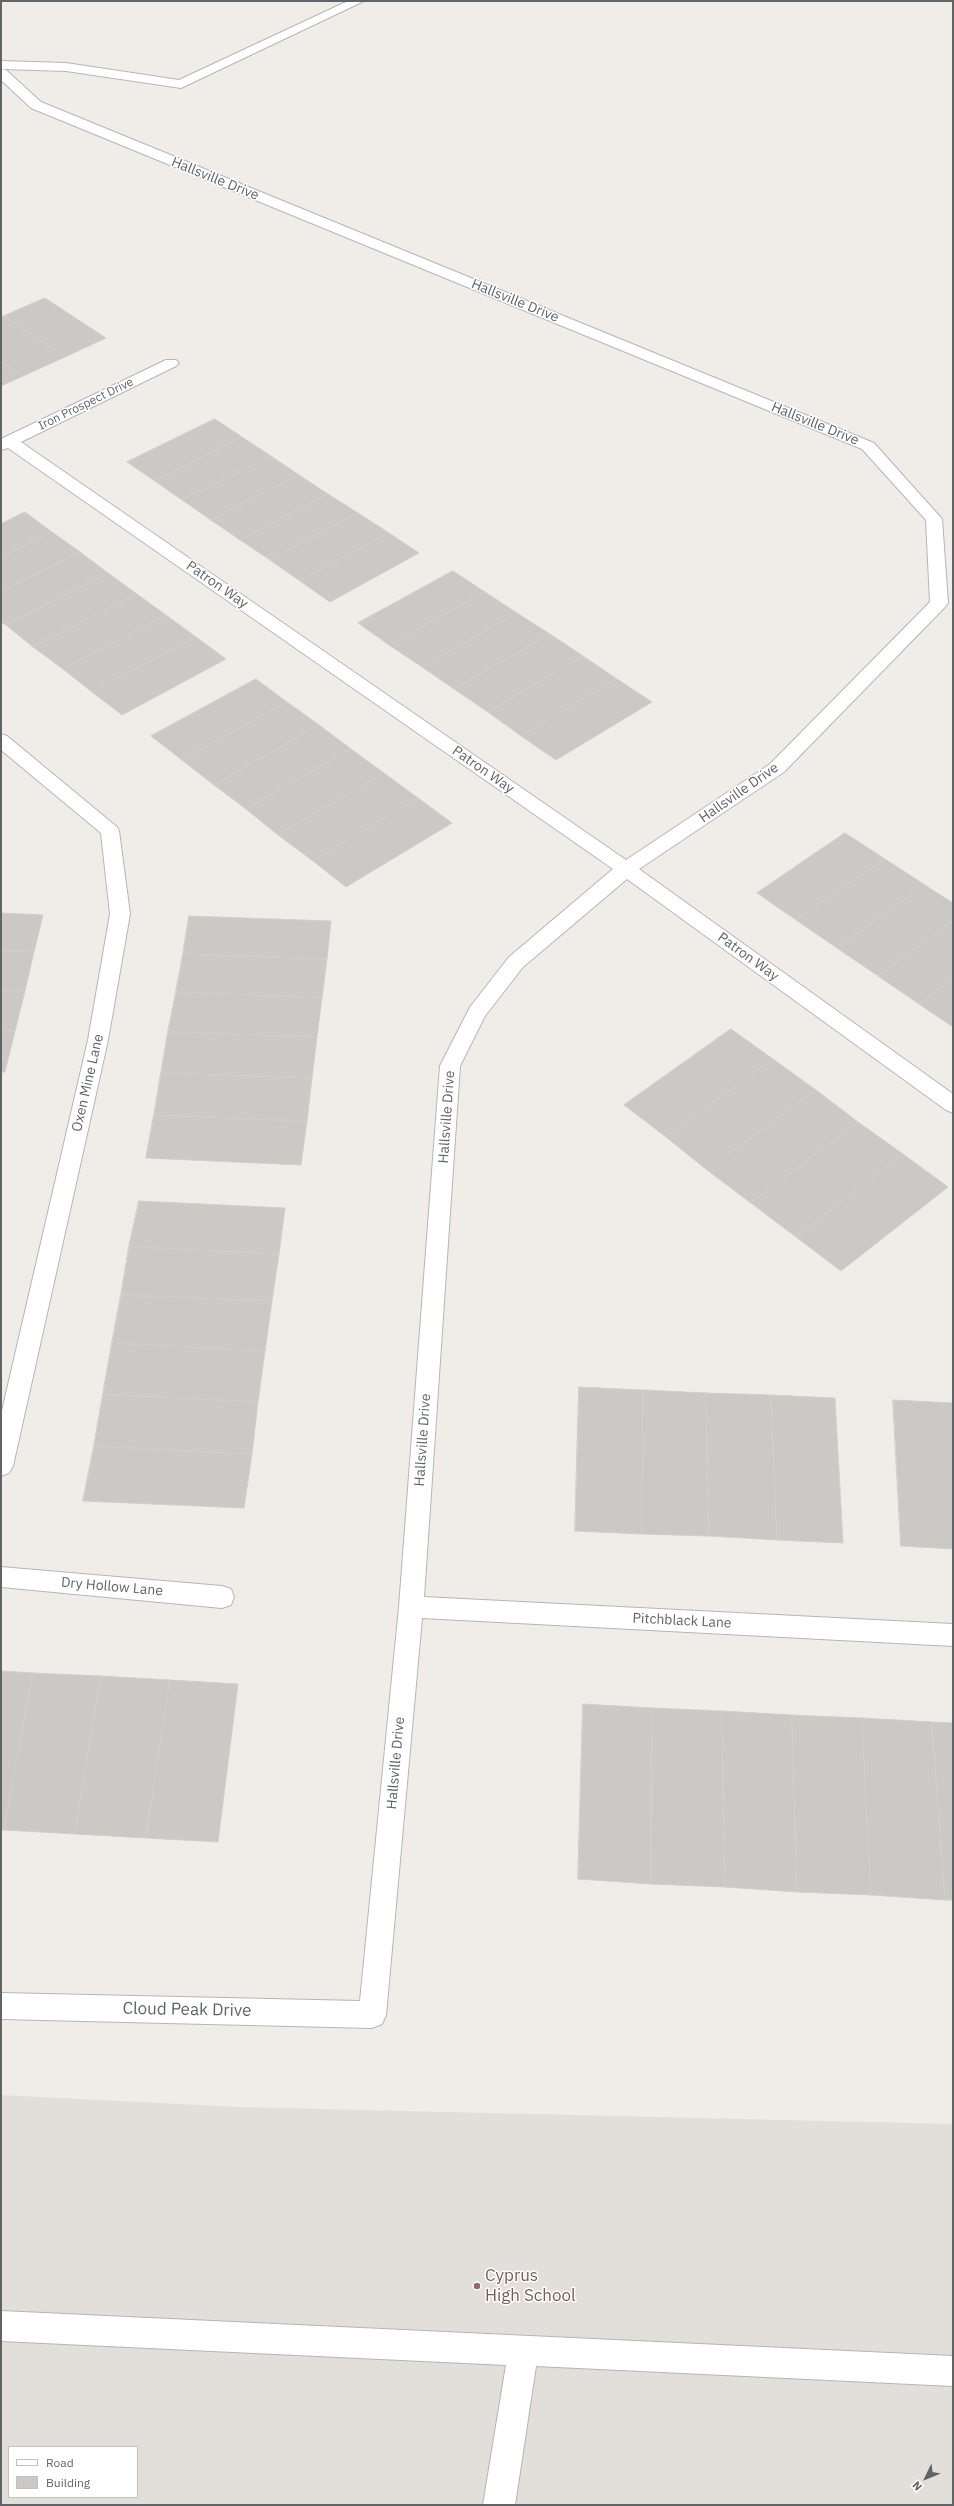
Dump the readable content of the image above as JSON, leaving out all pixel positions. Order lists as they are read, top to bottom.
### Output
{
  "streets": {
    "street": [
      "Hallsville Drive",
      "Iron Prospect Drive",
      "Patron Way",
      "Oxen Mine Lane",
      "Dry Hollow Lane",
      "Pitchblack Lane",
      "Cloud Peak Drive"
    ]
  },
  "crossings": [
    ["Hallsville Drive", "Patron Way"],
    ["Hallsville Drive", "Pitchblack Lane"],
    ["Hallsville Drive", "Cloud Peak Drive"],
    ["Iron Prospect Drive", "Patron Way"]
  ],
  "places": ["Cyprus High School"],
  "legend": ["Road", "Building"],
  "north": "bottom left"
}
